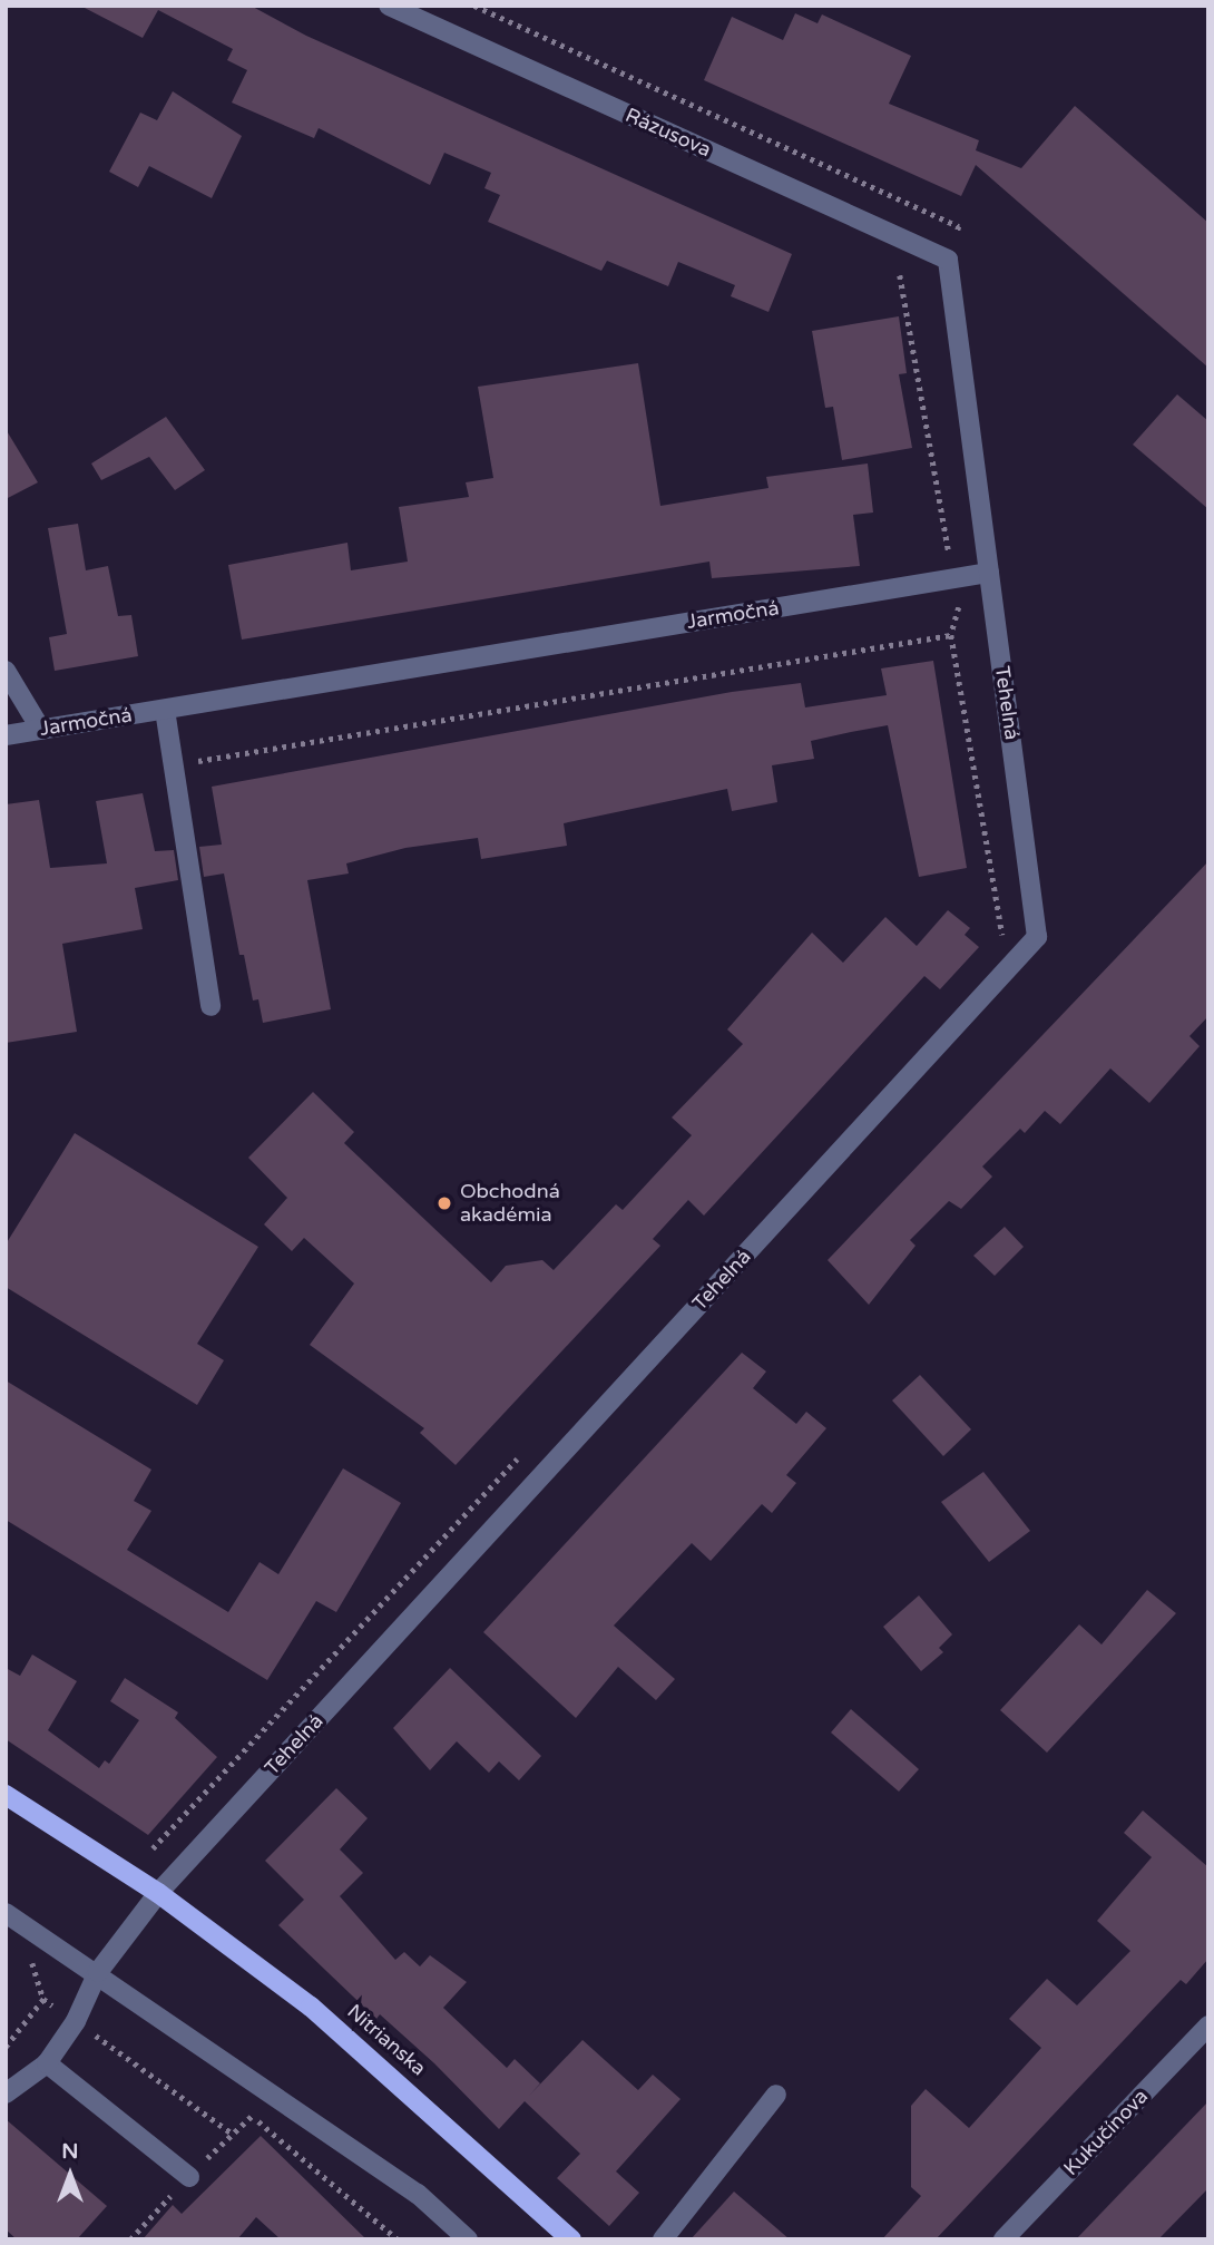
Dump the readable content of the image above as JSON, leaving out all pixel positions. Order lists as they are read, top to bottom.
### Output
{
  "streets": {
    "main road": ["Nitrianska"],
    "street": [
      "Rázusova",
      "Jarmočná",
      "Tehelná",
      "Kukučínova"
    ]
  },
  "crossings": [
    ["Jarmočná", "Tehelná"],
    ["Tehelná", "Nitrianska"]
  ],
  "places": ["Obchodná akadémia"],
  "north": "top"
}
